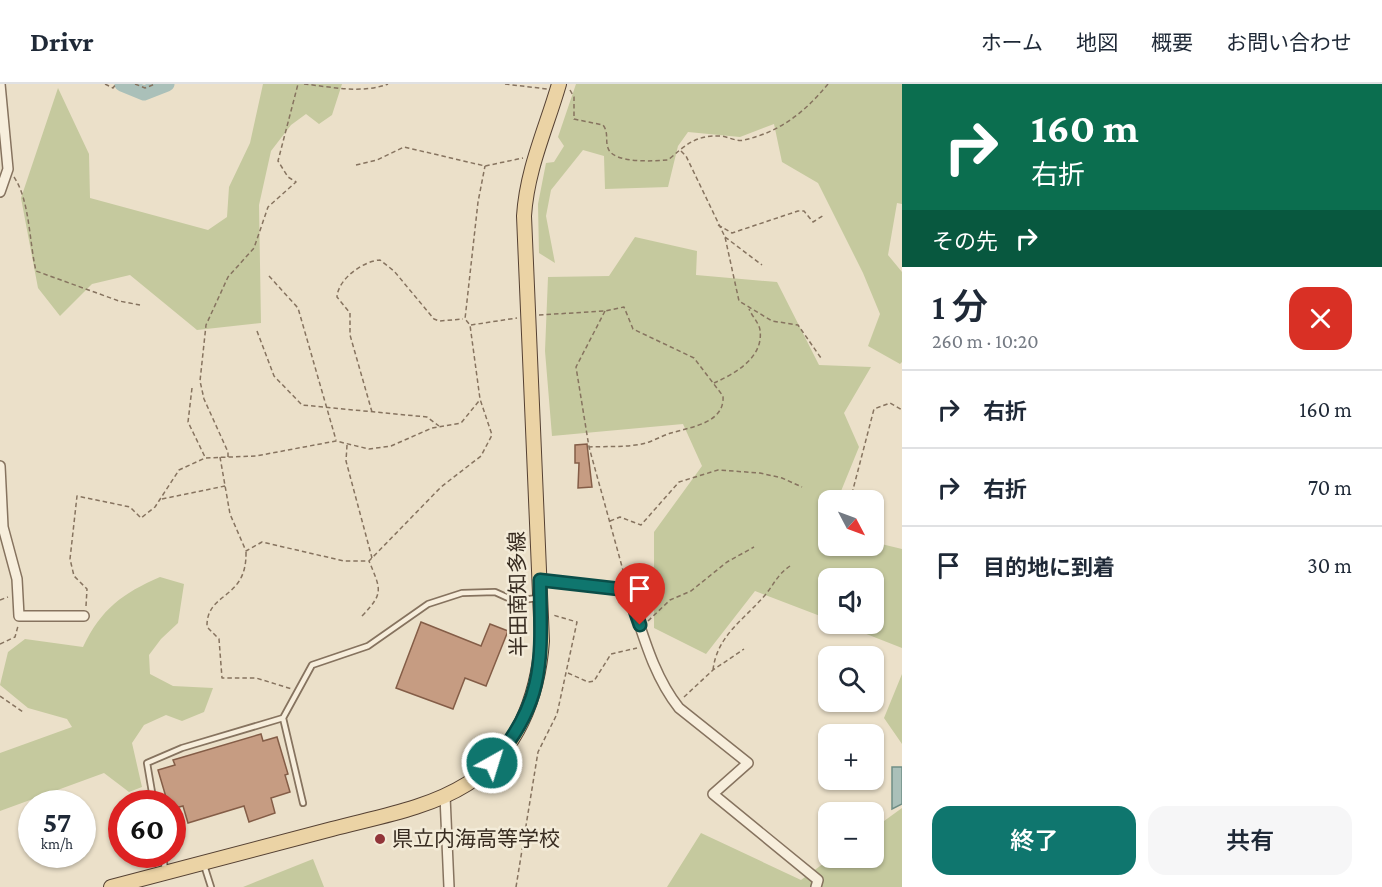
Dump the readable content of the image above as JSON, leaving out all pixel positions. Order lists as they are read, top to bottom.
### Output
{
  "streets": {
    "main road": ["半田南知多線"]
  },
  "places": ["県立内海高等学校"],
  "north": "bottom right",
  "page": {
    "header": "Drivr",
    "nav": [
      "ホーム",
      "地図",
      "概要",
      "お問い合わせ"
    ],
    "turn": ["160 m", "右折"],
    "then": "その先",
    "heading": ["1 分", "260 m · 10:20"],
    "list": [
      {
        "name": "右折",
        "value": "160 m"
      },
      {
        "name": "右折",
        "value": "70 m"
      },
      {
        "name": "目的地に到着",
        "value": "30 m"
      }
    ],
    "map_buttons": ["+", "−"],
    "speed": "57 km/h",
    "limit": "60",
    "buttons": ["終了", "共有"]
  }
}
